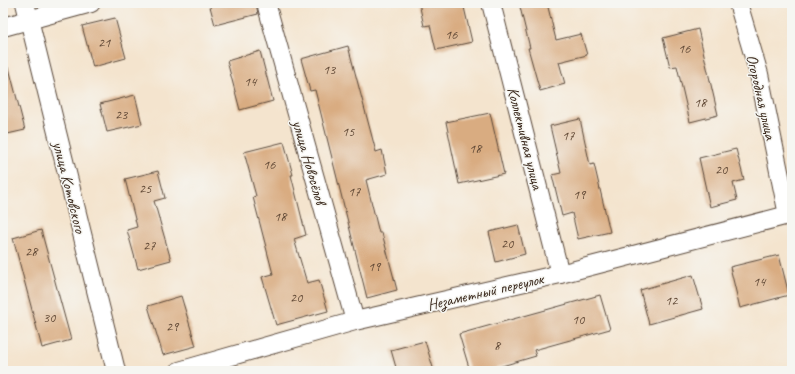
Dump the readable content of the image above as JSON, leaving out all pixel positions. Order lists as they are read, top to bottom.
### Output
{
  "streets": {
    "street": [
      "Огородная улица",
      "Коллективная улица",
      "улица Новосёлов",
      "улица Котовского",
      "Незаметный переулок"
    ]
  },
  "crossings": [
    ["Огородная улица", "Незаметный переулок"],
    ["Коллективная улица", "Незаметный переулок"],
    ["улица Новосёлов", "Незаметный переулок"]
  ],
  "house_numbers": [
    "16",
    "21",
    "16",
    "13",
    "14",
    "18",
    "23",
    "15",
    "17",
    "18",
    "16",
    "20",
    "25",
    "17",
    "19",
    "18",
    "20",
    "27",
    "28",
    "19",
    "14",
    "20",
    "12",
    "30",
    "10",
    "29",
    "8"
  ]
}
